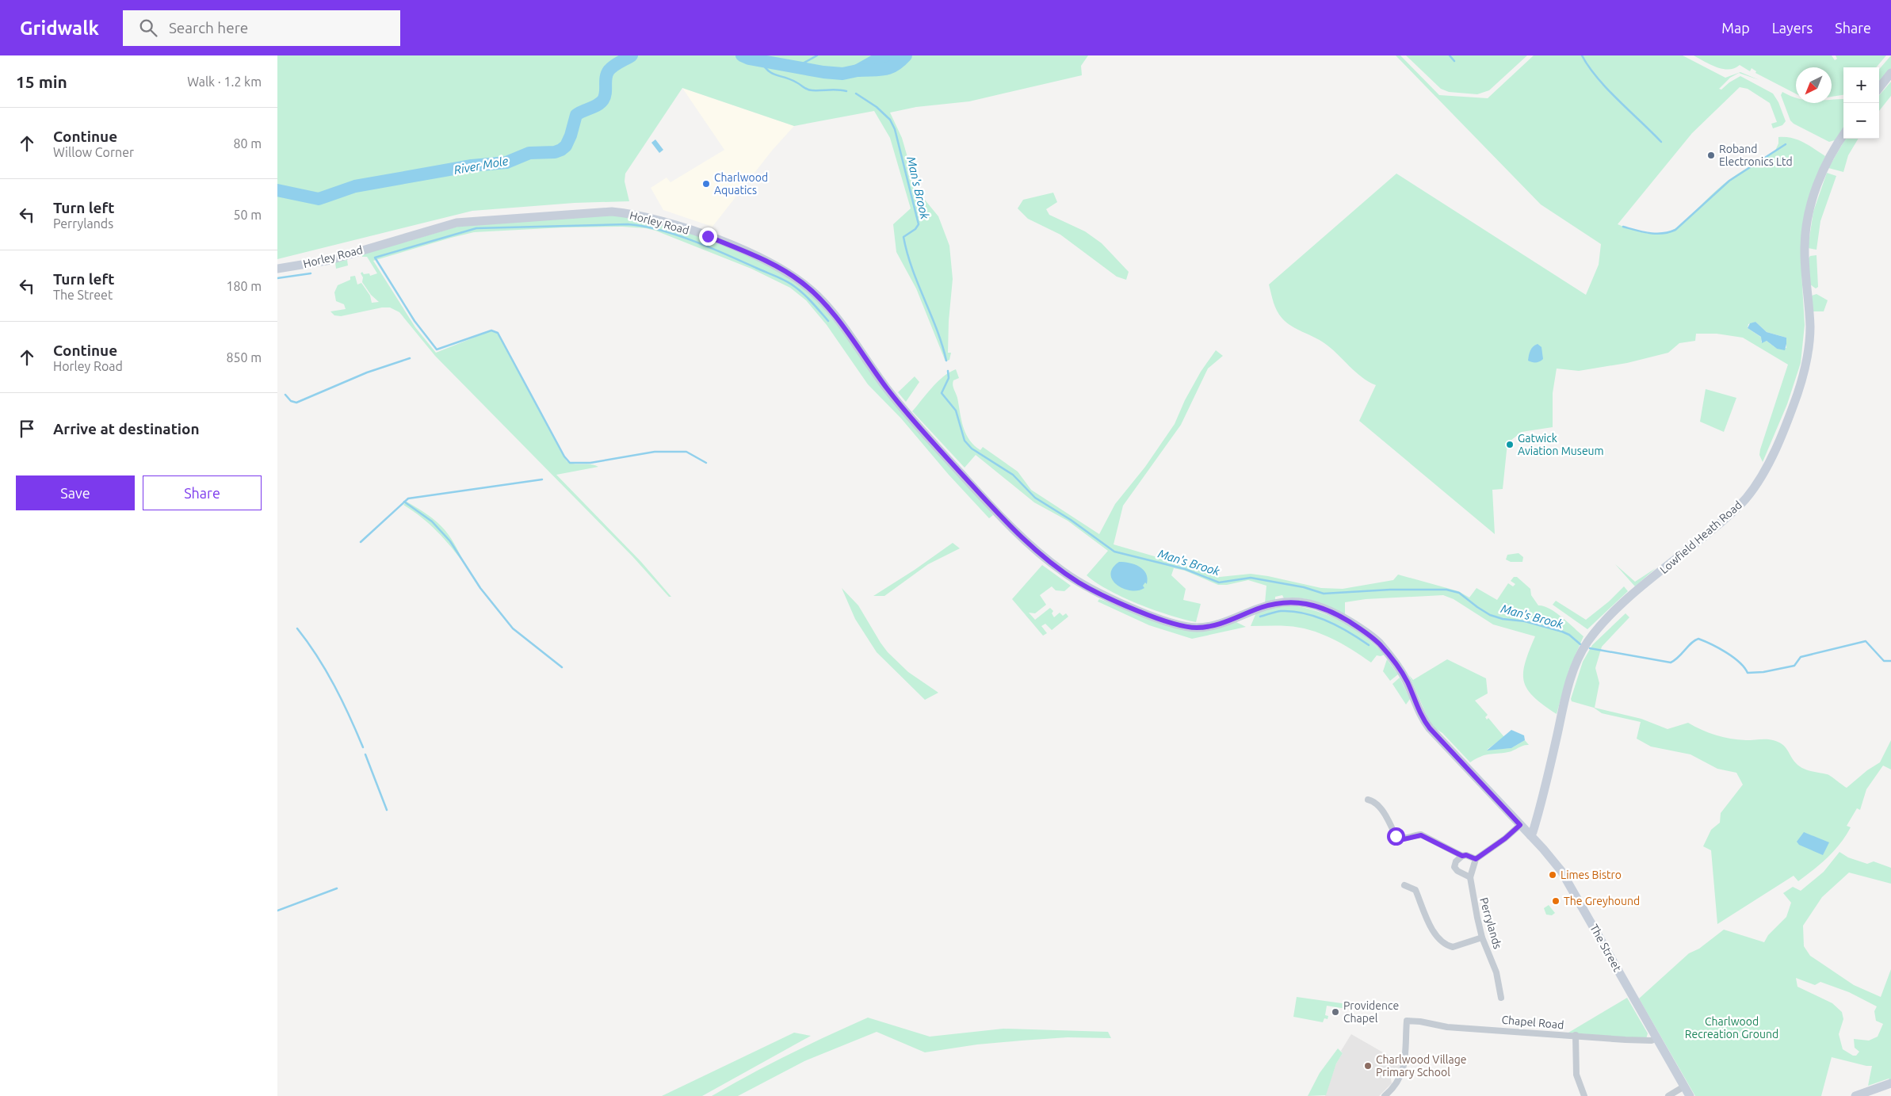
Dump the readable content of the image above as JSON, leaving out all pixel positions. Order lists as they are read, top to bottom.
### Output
{
  "streets": {
    "street": [
      "Horley Road",
      "Lowfield Heath Road",
      "Perrylands",
      "The Street",
      "Chapel Road"
    ]
  },
  "crossings": [
    ["Horley Road", "The Street"],
    ["Lowfield Heath Road", "The Street"],
    ["The Street", "Chapel Road"]
  ],
  "water": ["River Mole", "Man's Brook"],
  "parks": ["Charlwood Recreation Ground"],
  "places": [
    "Roband Electronics Ltd",
    "Charlwood Aquatics",
    "Gatwick Aviation Museum",
    "Limes Bistro",
    "The Greyhound",
    "Providence Chapel",
    "Charlwood Village Primary School"
  ],
  "north": "bottom left",
  "page": {
    "header": "Gridwalk",
    "search": "Search here",
    "nav": ["Map", "Layers", "Share"],
    "heading": ["15 min", "Walk · 1.2 km"],
    "map_buttons": ["+", "−"],
    "list": [
      ["Continue", "Willow Corner", "80 m"],
      ["Turn left", "Perrylands", "50 m"],
      ["Turn left", "The Street", "180 m"],
      ["Continue", "Horley Road", "850 m"],
      "Arrive at destination"
    ],
    "buttons": ["Save", "Share"]
  }
}
